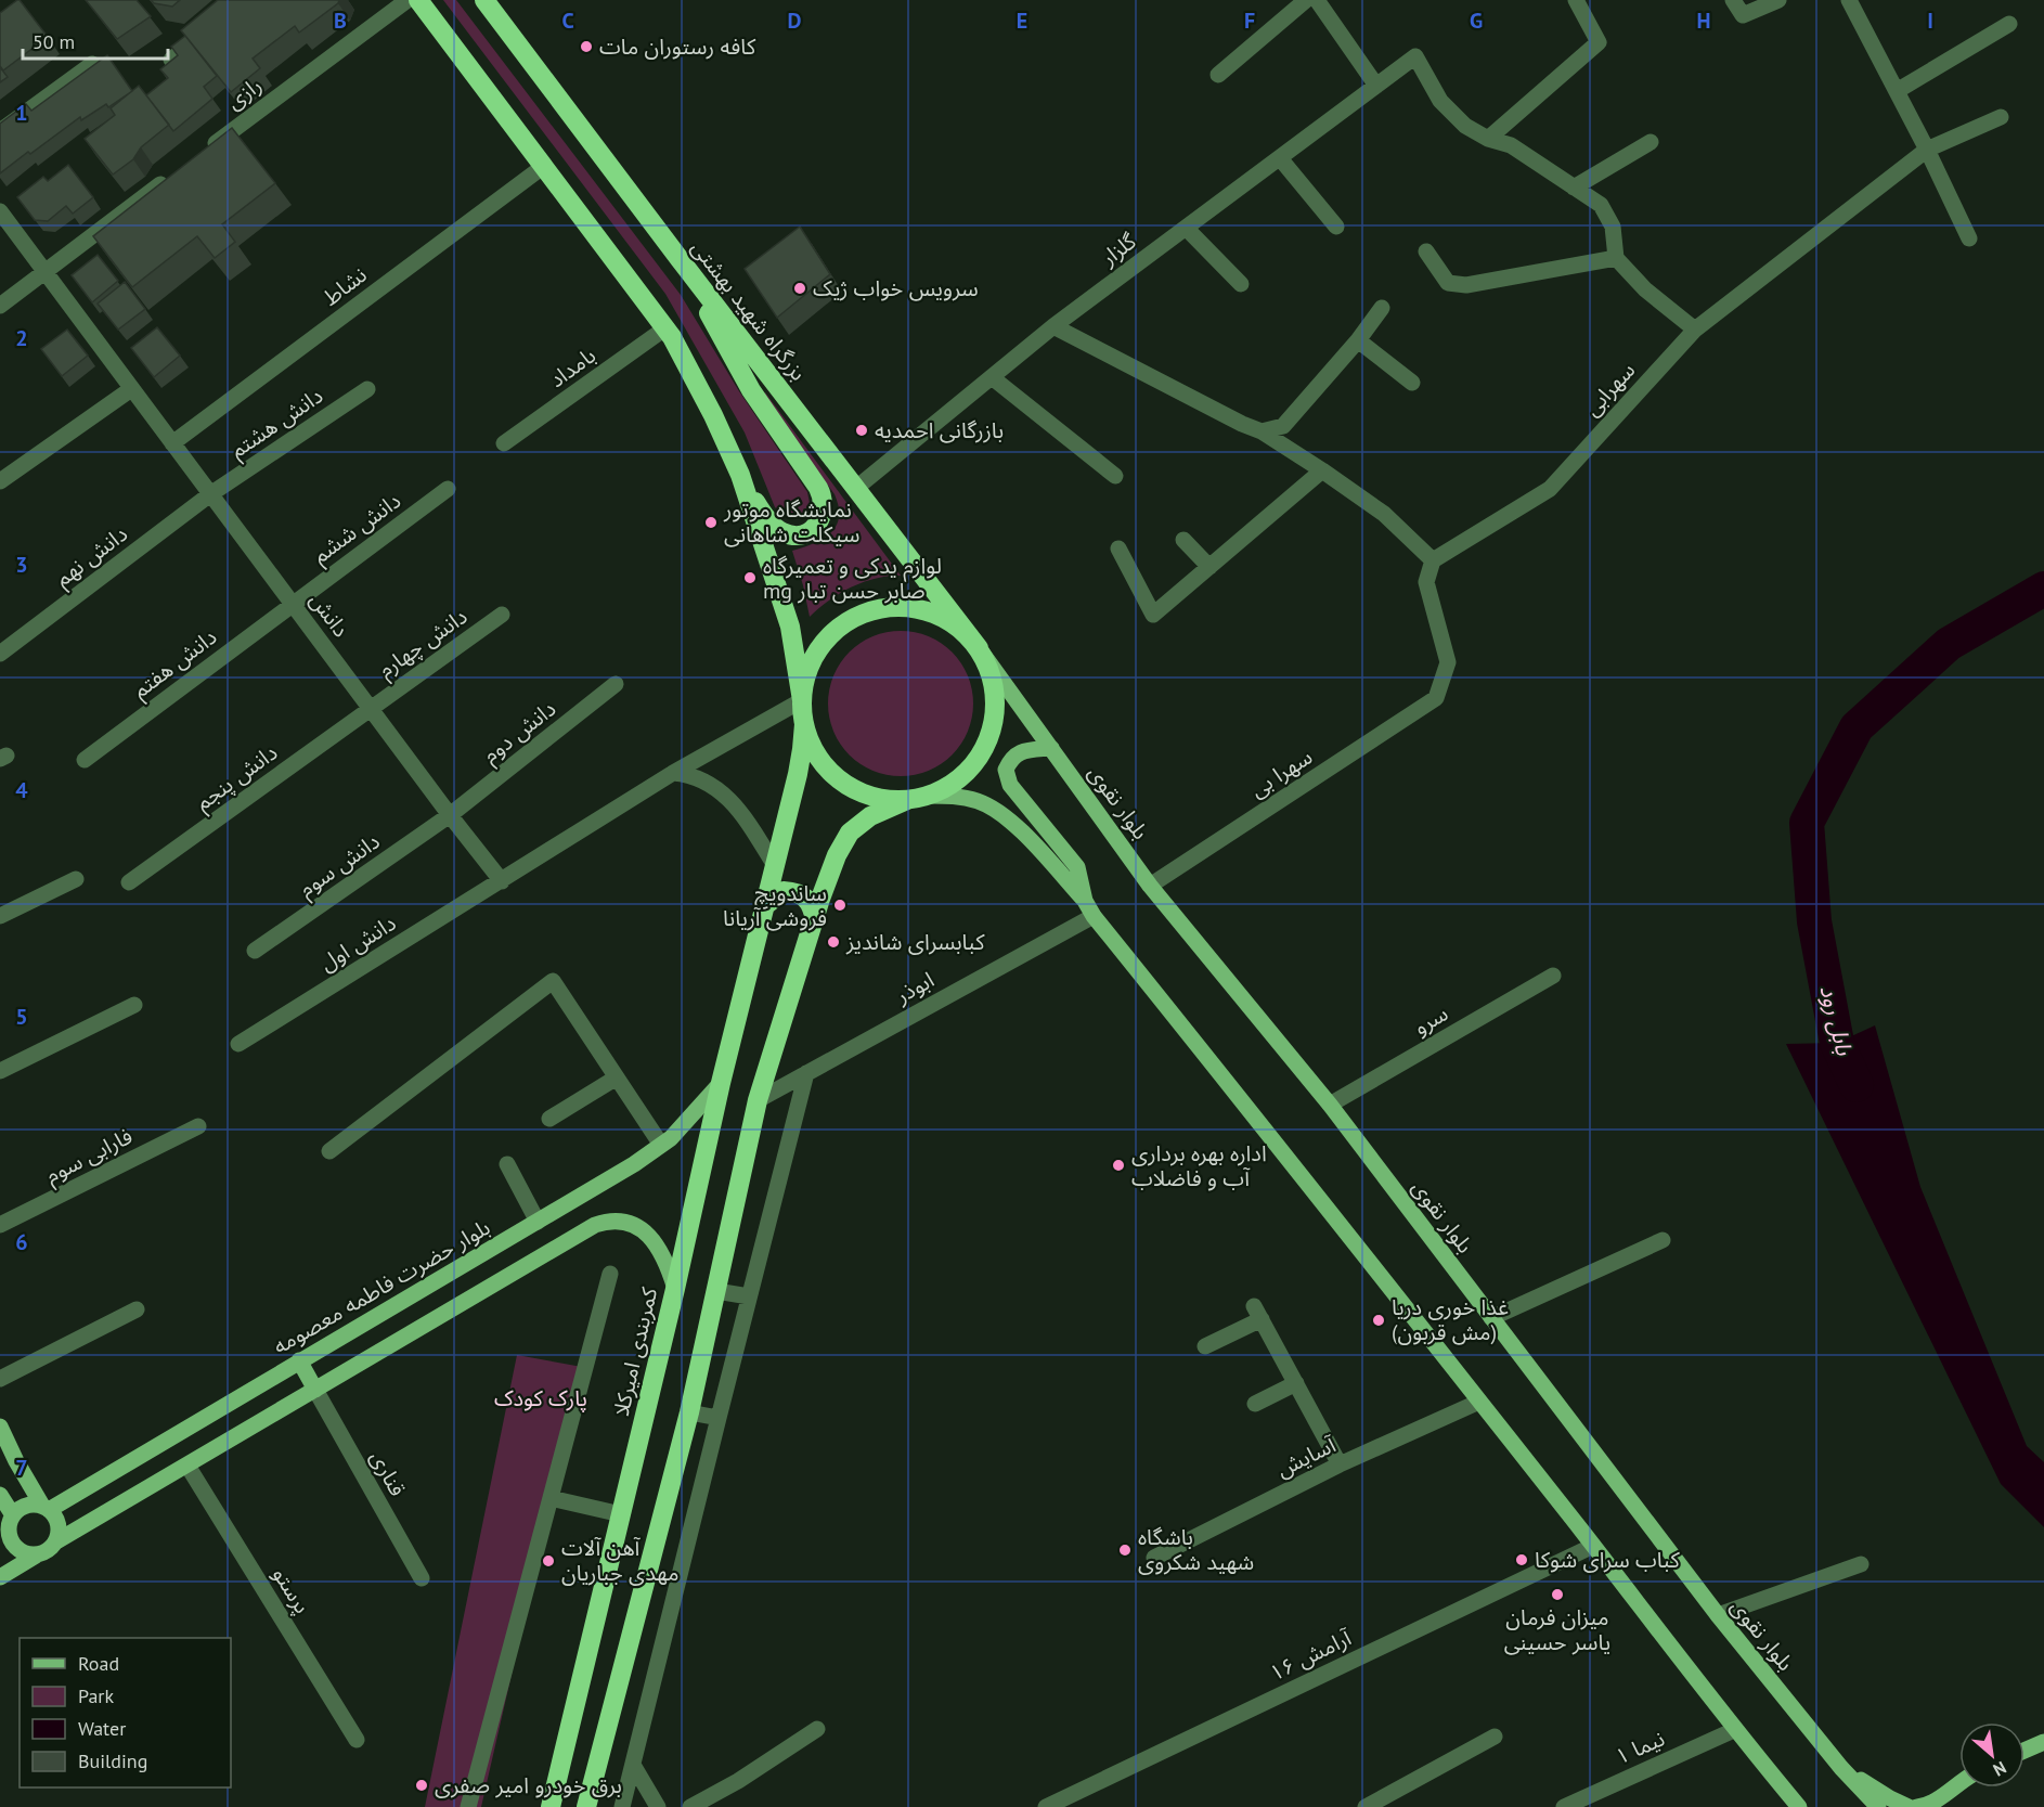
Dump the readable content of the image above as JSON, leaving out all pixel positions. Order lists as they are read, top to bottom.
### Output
{
  "streets": {
    "highway": ["بزرگراه شهید بهشتی", "کمربندی امیرکلا"],
    "main road": ["بلوار نقوی", "بلوار حضرت فاطمه معصومه"],
    "street": [
      "رازی",
      "گلزار",
      "نشاط",
      "بامداد",
      "سهرابی",
      "دانش هشتم",
      "دانش ششم",
      "دانش نهم",
      "دانش",
      "دانش چهارم",
      "دانش هفتم",
      "دانش دوم",
      "سهرا بی",
      "دانش پنجم",
      "دانش سوم",
      "دانش اول",
      "ابوذر",
      "سرو",
      "فارابی سوم",
      "آسایش",
      "قناری",
      "پرستو",
      "آرامش ۱۶",
      "نیما ۱"
    ]
  },
  "crossings": [
    ["گلزار", "بزرگراه شهید بهشتی"],
    ["نشاط", "دانش"],
    ["بزرگراه شهید بهشتی", "بلوار نقوی"],
    ["بزرگراه شهید بهشتی", "کمربندی امیرکلا"],
    ["سهرابی", "سهرا بی"],
    ["دانش هشتم", "دانش نهم"],
    ["دانش هشتم", "دانش"],
    ["دانش ششم", "دانش"],
    ["دانش ششم", "دانش هفتم"],
    ["دانش نهم", "دانش"],
    ["دانش", "دانش چهارم"],
    ["دانش", "دانش هفتم"],
    ["دانش", "دانش دوم"],
    ["دانش", "دانش پنجم"],
    ["دانش", "دانش سوم"],
    ["دانش", "دانش اول"],
    ["دانش چهارم", "دانش پنجم"],
    ["دانش دوم", "دانش سوم"],
    ["سهرا بی", "بلوار نقوی"],
    ["بلوار نقوی", "سرو"],
    ["بلوار نقوی", "کمربندی امیرکلا"],
    ["بلوار حضرت فاطمه معصومه", "کمربندی امیرکلا"]
  ],
  "water": ["بابل رود"],
  "parks": ["پارک کودک"],
  "places": [
    "کافه رستوران مات",
    "سرویس خواب ژیک",
    "بازرگانی احمدیه",
    "نمایشگاه موتور سیکلت شاهانی",
    "لوازم یدکی و تعمیرگاه mg صابر حسن تبار",
    "ساندویچ فروشی آریانا",
    "کبابسرای شاندیز",
    "اداره بهره برداری آب و فاضلاب",
    "غذا خوری دریا (مش قربون)",
    "باشگاه شهید شکروی",
    "کباب سرای شوکا",
    "آهن آلات مهدی جباریان",
    "میزان فرمان یاسر حسینی",
    "برق خودرو امیر صفری"
  ],
  "legend": [
    "Road",
    "Park",
    "Water",
    "Building"
  ],
  "scale_bar": "50 m",
  "north": "bottom right",
  "grid": {
    "columns": [
      "B",
      "C",
      "D",
      "E",
      "F",
      "G",
      "H",
      "I"
    ],
    "rows": [
      "1",
      "2",
      "3",
      "4",
      "5",
      "6",
      "7"
    ]
  }
}
